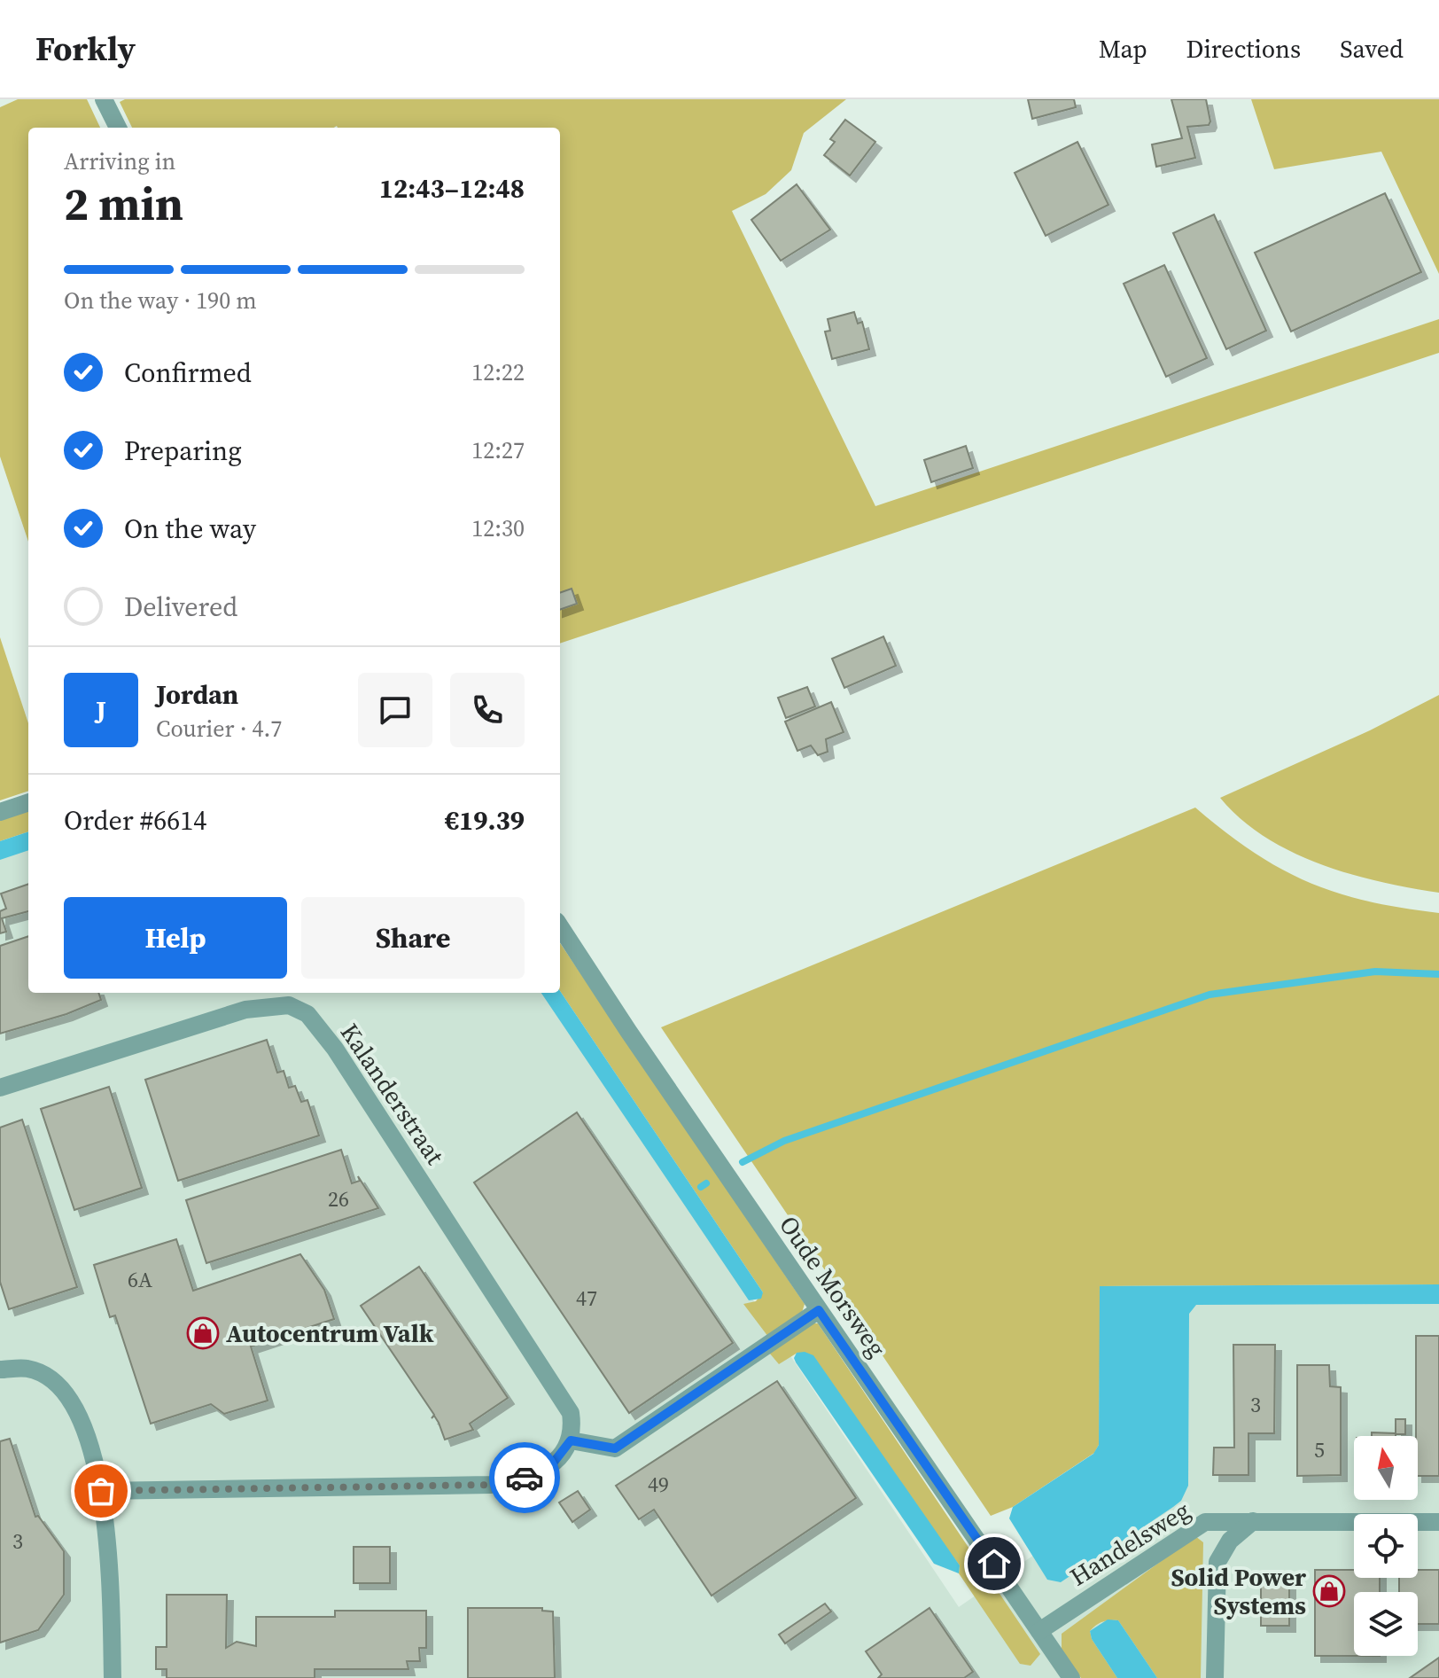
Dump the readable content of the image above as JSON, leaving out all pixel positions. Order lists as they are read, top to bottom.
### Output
{
  "streets": {
    "street": ["Kalanderstraat", "Oude Morsweg", "Handelsweg"]
  },
  "crossings": [
    ["Oude Morsweg", "Handelsweg"]
  ],
  "places": {
    "shop": ["Autocentrum Valk", "Solid Power Systems"]
  },
  "house_numbers": [
    "26",
    "6A",
    "47",
    "3",
    "5",
    "49",
    "3"
  ],
  "north": "top",
  "page": {
    "header": "Forkly",
    "nav": ["Map", "Directions", "Saved"],
    "heading": ["2 min", "Arriving in", "12:43–12:48"],
    "panel": [
      "Jordan",
      "Courier · 4.7",
      "Order #6614",
      "€19.39"
    ],
    "bar": "On the way · 190 m",
    "list": [
      ["Confirmed", "12:22"],
      ["Preparing", "12:27"],
      ["On the way", "12:30"],
      "Delivered"
    ],
    "round": "J",
    "buttons": ["Help", "Share"]
  }
}
